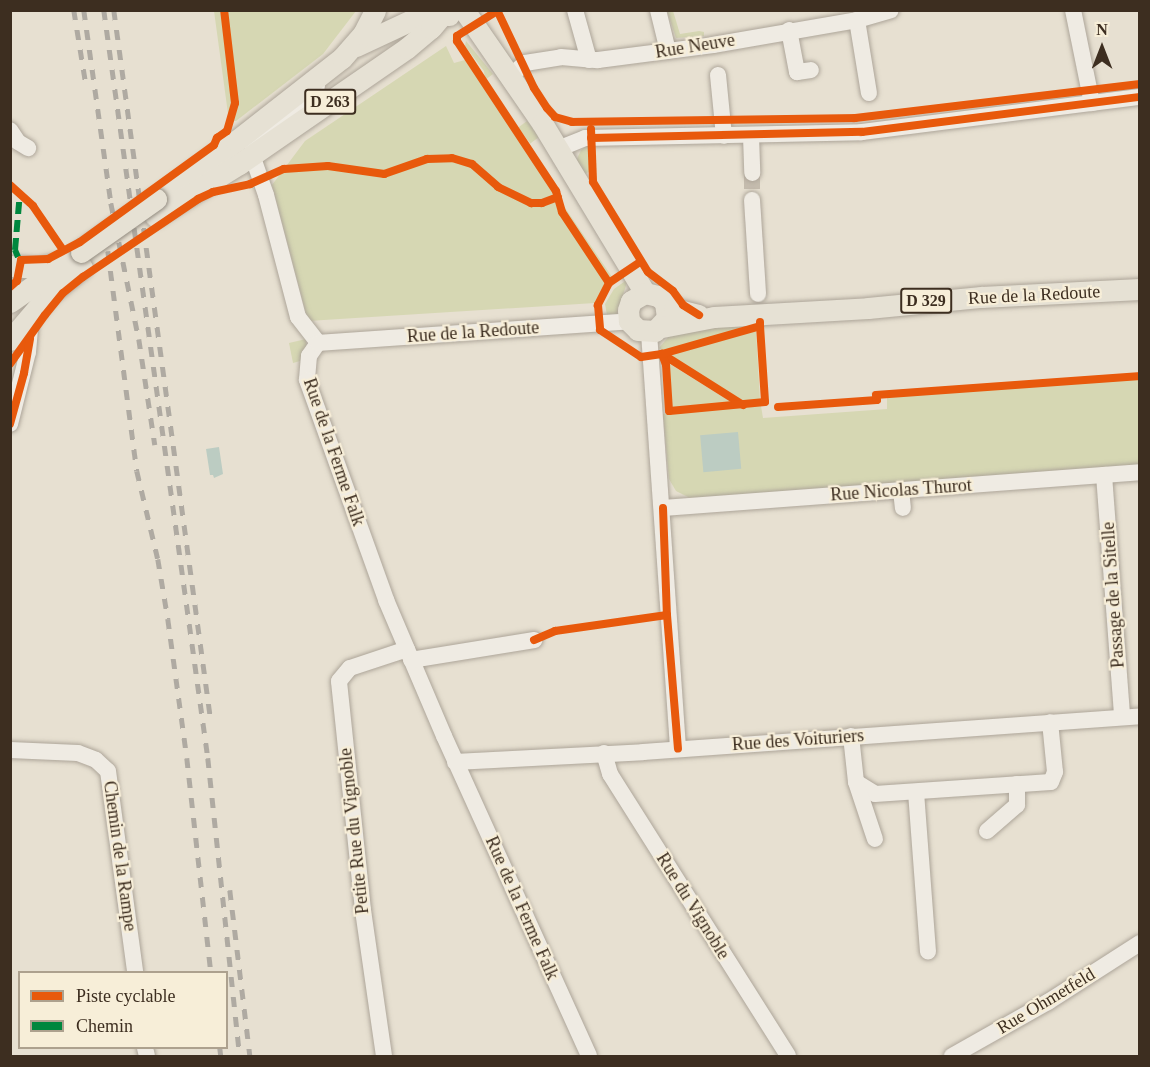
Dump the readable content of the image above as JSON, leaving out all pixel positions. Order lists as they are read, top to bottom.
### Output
{
  "streets": {
    "main road": ["D 263", "Rue de la Redoute", "D 329"],
    "street": [
      "Rue Neuve",
      "Rue de la Ferme Falk",
      "Rue Nicolas Thurot",
      "Passage de la Sitelle",
      "Rue des Voituriers",
      "Petite Rue du Vignoble",
      "Chemin de la Rampe",
      "Rue du Vignoble",
      "Rue Ohmetfeld"
    ]
  },
  "crossings": [
    ["Rue de la Redoute", "Rue de la Ferme Falk"],
    ["Rue de la Ferme Falk", "Rue des Voituriers"],
    ["Rue de la Ferme Falk", "Petite Rue du Vignoble"],
    ["Rue Nicolas Thurot", "Passage de la Sitelle"],
    ["Passage de la Sitelle", "Rue des Voituriers"],
    ["Rue des Voituriers", "Rue du Vignoble"]
  ],
  "legend": ["Piste cyclable", "Chemin"],
  "north": "top"
}
